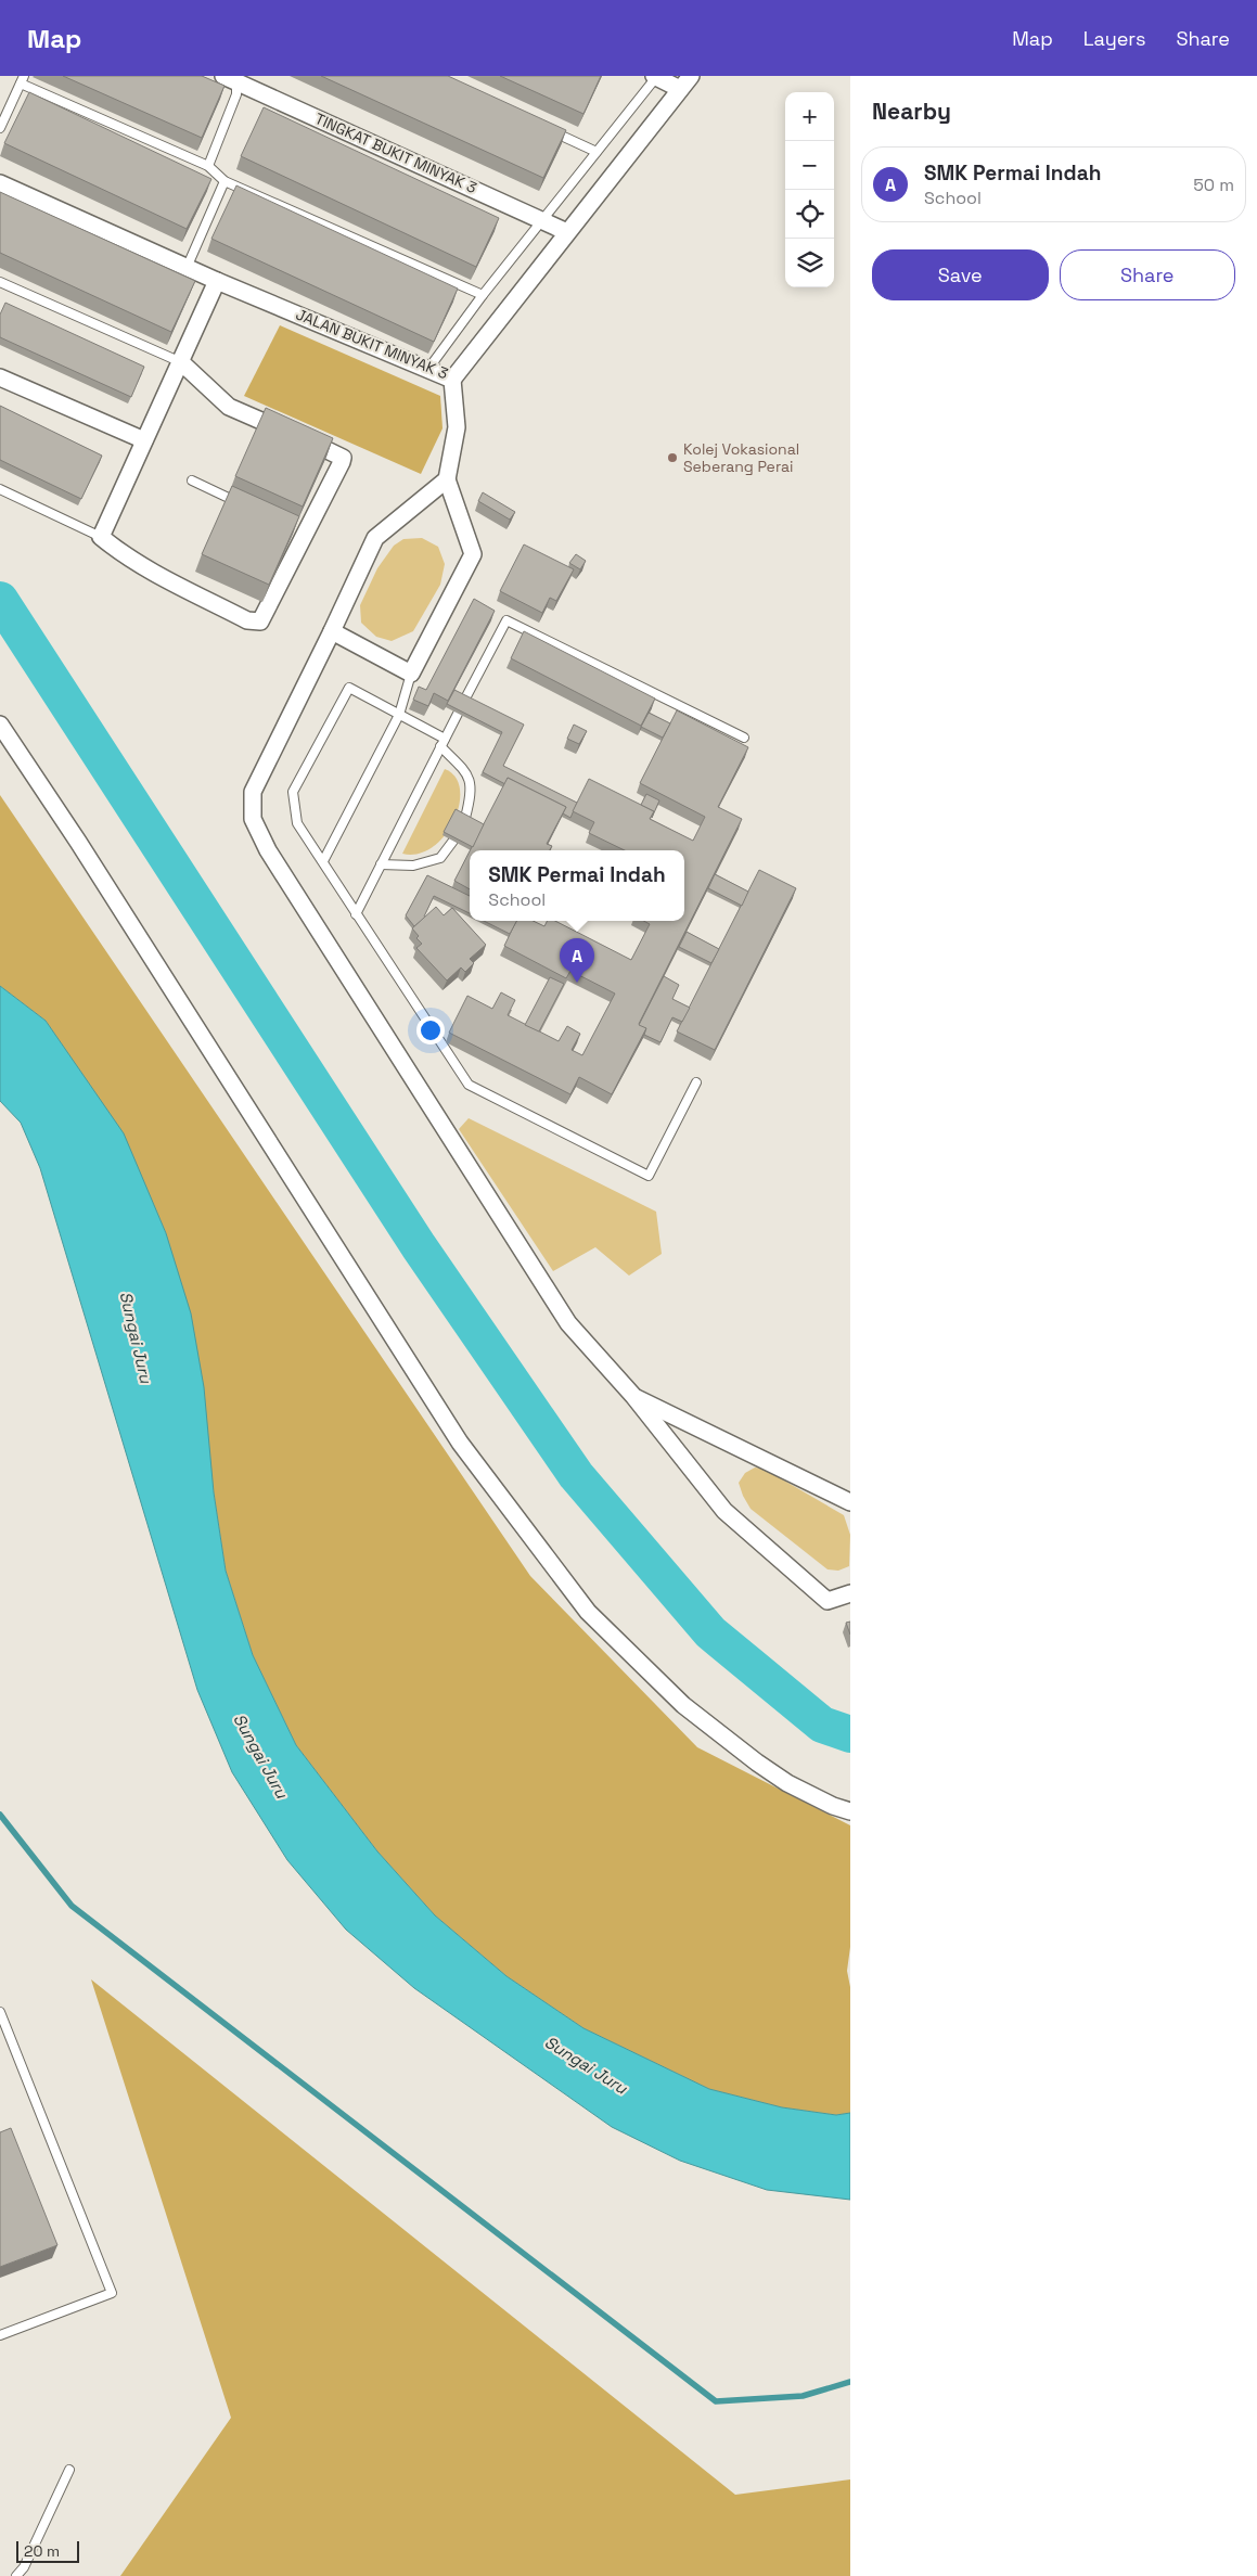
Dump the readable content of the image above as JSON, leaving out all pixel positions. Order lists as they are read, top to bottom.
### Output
{
  "streets": {
    "street": ["TINGKAT BUKIT MINYAK 3", "JALAN BUKIT MINYAK 3"]
  },
  "crossings": [
    ["TINGKAT BUKIT MINYAK 3", "JALAN BUKIT MINYAK 3"]
  ],
  "water": ["Sungai Juru"],
  "places": ["Kolej Vokasional Seberang Perai"],
  "scale_bar": "20 m",
  "page": {
    "header": "Map",
    "nav": ["Map", "Layers", "Share"],
    "heading": "Nearby",
    "map_buttons": ["+", "−"],
    "list": [
      {
        "mark": "A",
        "name": "SMK Permai Indah",
        "note": "School",
        "value": "50 m"
      }
    ],
    "buttons": ["Save", "Share"],
    "popup": ["SMK Permai Indah", "School"],
    "pins": "A",
    "scale": "20 m"
  }
}
